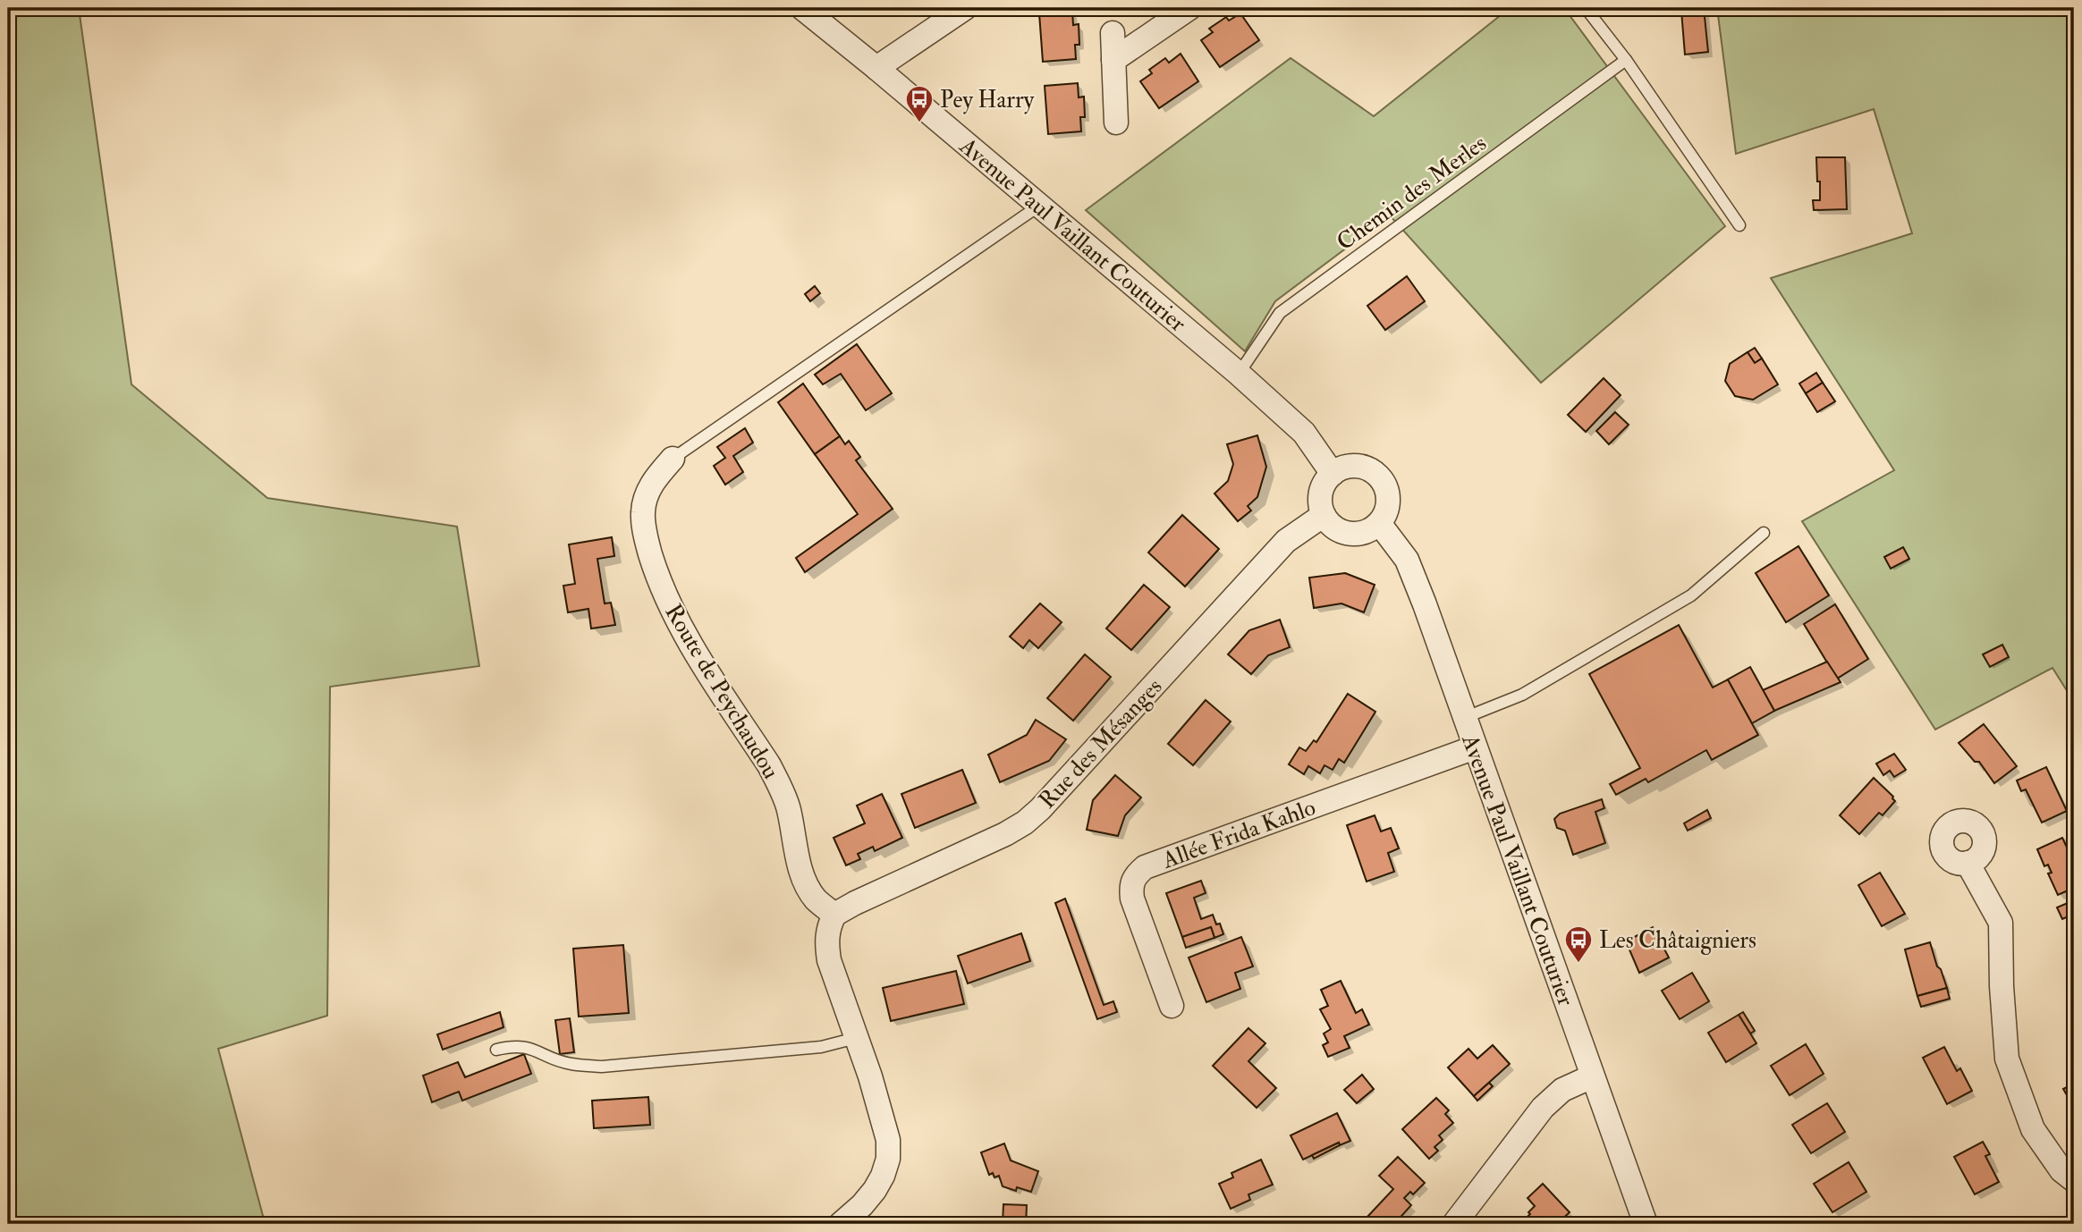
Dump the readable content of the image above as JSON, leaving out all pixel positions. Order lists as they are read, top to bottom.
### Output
{
  "streets": {
    "street": [
      "Avenue Paul Vaillant Couturier",
      "Route de Peychaudou",
      "Rue des Mésanges",
      "Allée Frida Kahlo"
    ],
    "lane": ["Chemin des Merles"]
  },
  "crossings": [
    ["Chemin des Merles", "Avenue Paul Vaillant Couturier"],
    ["Avenue Paul Vaillant Couturier", "Route de Peychaudou"],
    ["Avenue Paul Vaillant Couturier", "Rue des Mésanges"],
    ["Avenue Paul Vaillant Couturier", "Allée Frida Kahlo"],
    ["Route de Peychaudou", "Rue des Mésanges"]
  ],
  "places": {
    "bus stop": ["Pey Harry", "Les Châtaigniers"]
  }
}
